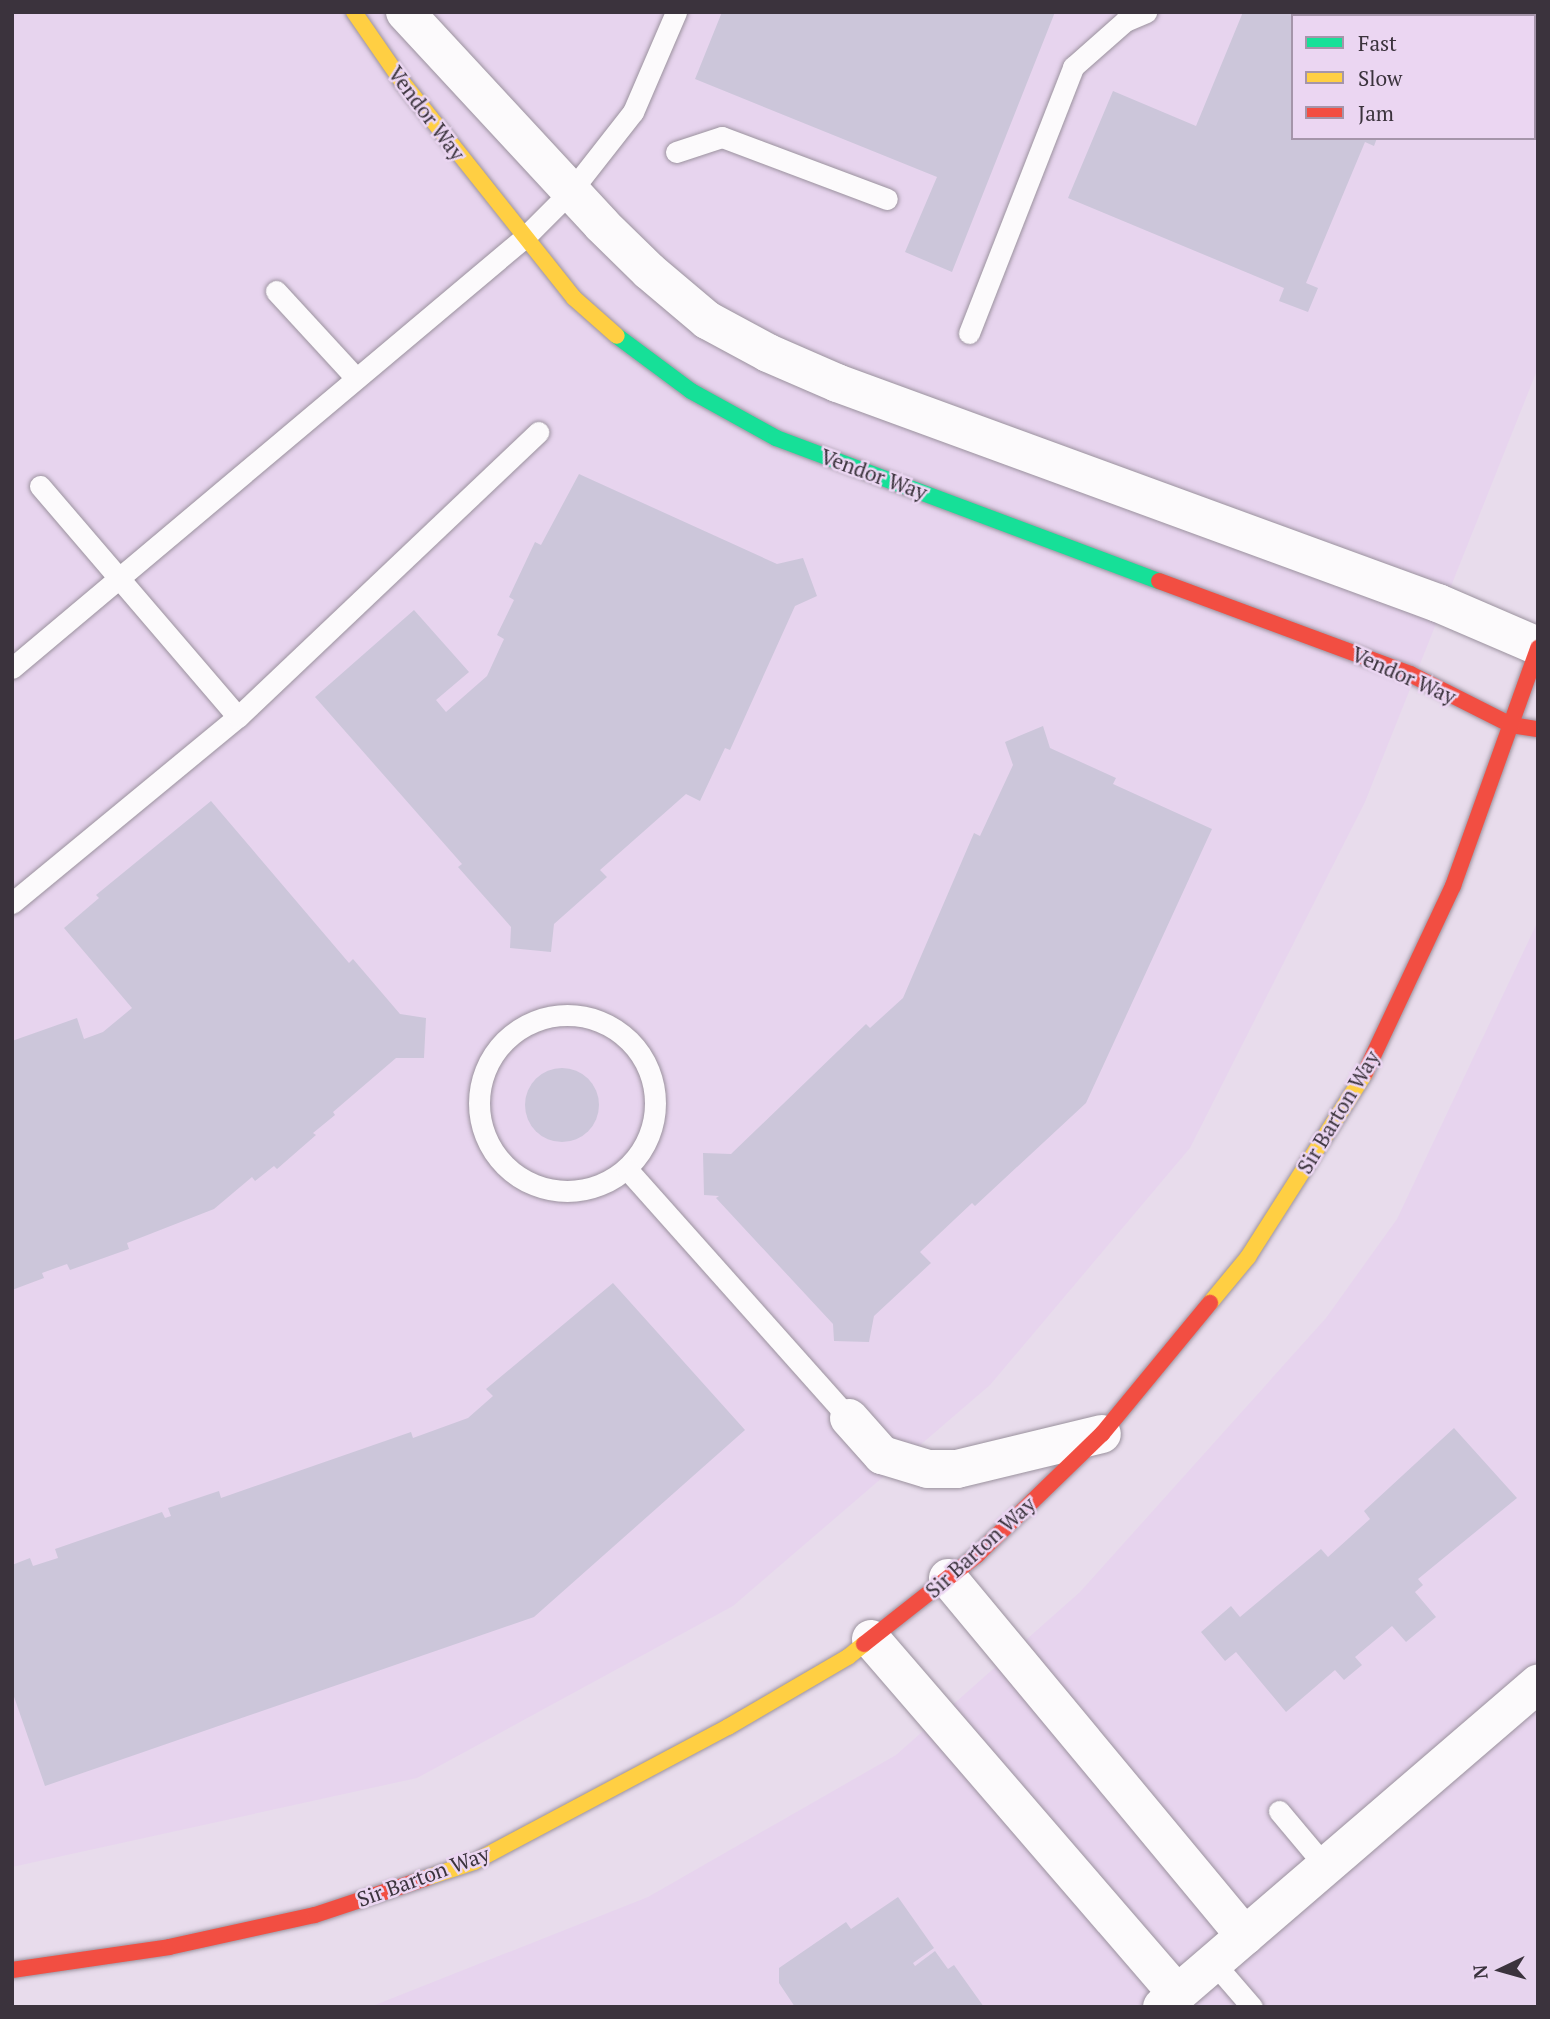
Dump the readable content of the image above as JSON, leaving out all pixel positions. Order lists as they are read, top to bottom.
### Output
{
  "streets": {
    "main road": ["Vendor Way", "Sir Barton Way"]
  },
  "crossings": [
    ["Vendor Way", "Sir Barton Way"]
  ],
  "legend": ["Fast", "Slow", "Jam"],
  "north": "left"
}
